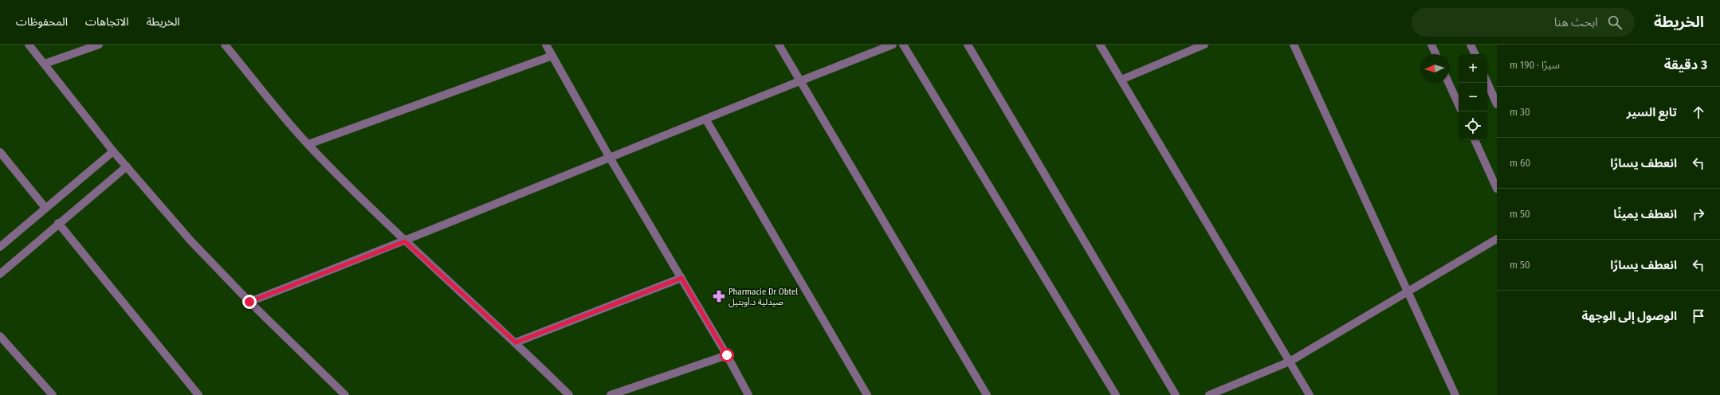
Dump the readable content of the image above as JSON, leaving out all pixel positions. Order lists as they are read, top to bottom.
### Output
{
  "places": {
    "pharmacy": ["Pharmacie Dr Obtel صيدلية د.أوبتيل"]
  },
  "north": "left",
  "page": {
    "header": "الخريطة",
    "search": "ابحث هنا",
    "nav": ["الخريطة", "الاتجاهات", "المحفوظات"],
    "heading": ["3 دقيقة", "سيرًا · 190 m"],
    "map_buttons": ["+", "−"],
    "list": [
      ["تابع السير", "30 m"],
      ["انعطف يسارًا", "60 m"],
      ["انعطف يمينًا", "50 m"],
      ["انعطف يسارًا", "50 m"],
      "الوصول إلى الوجهة"
    ]
  }
}
